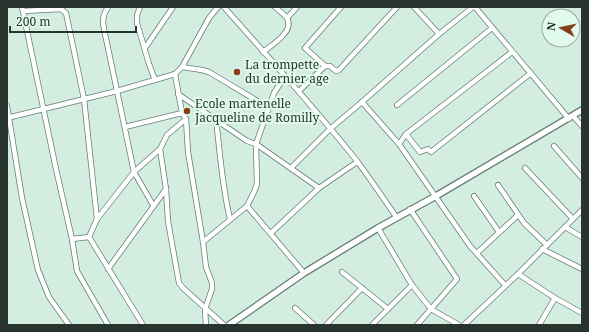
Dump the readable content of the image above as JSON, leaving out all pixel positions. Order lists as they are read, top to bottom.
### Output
{
  "places": ["La trompette du dernier age", "Ecole martenelle Jacqueline de Romilly"],
  "scale_bar": "200 m",
  "north": "left"
}
